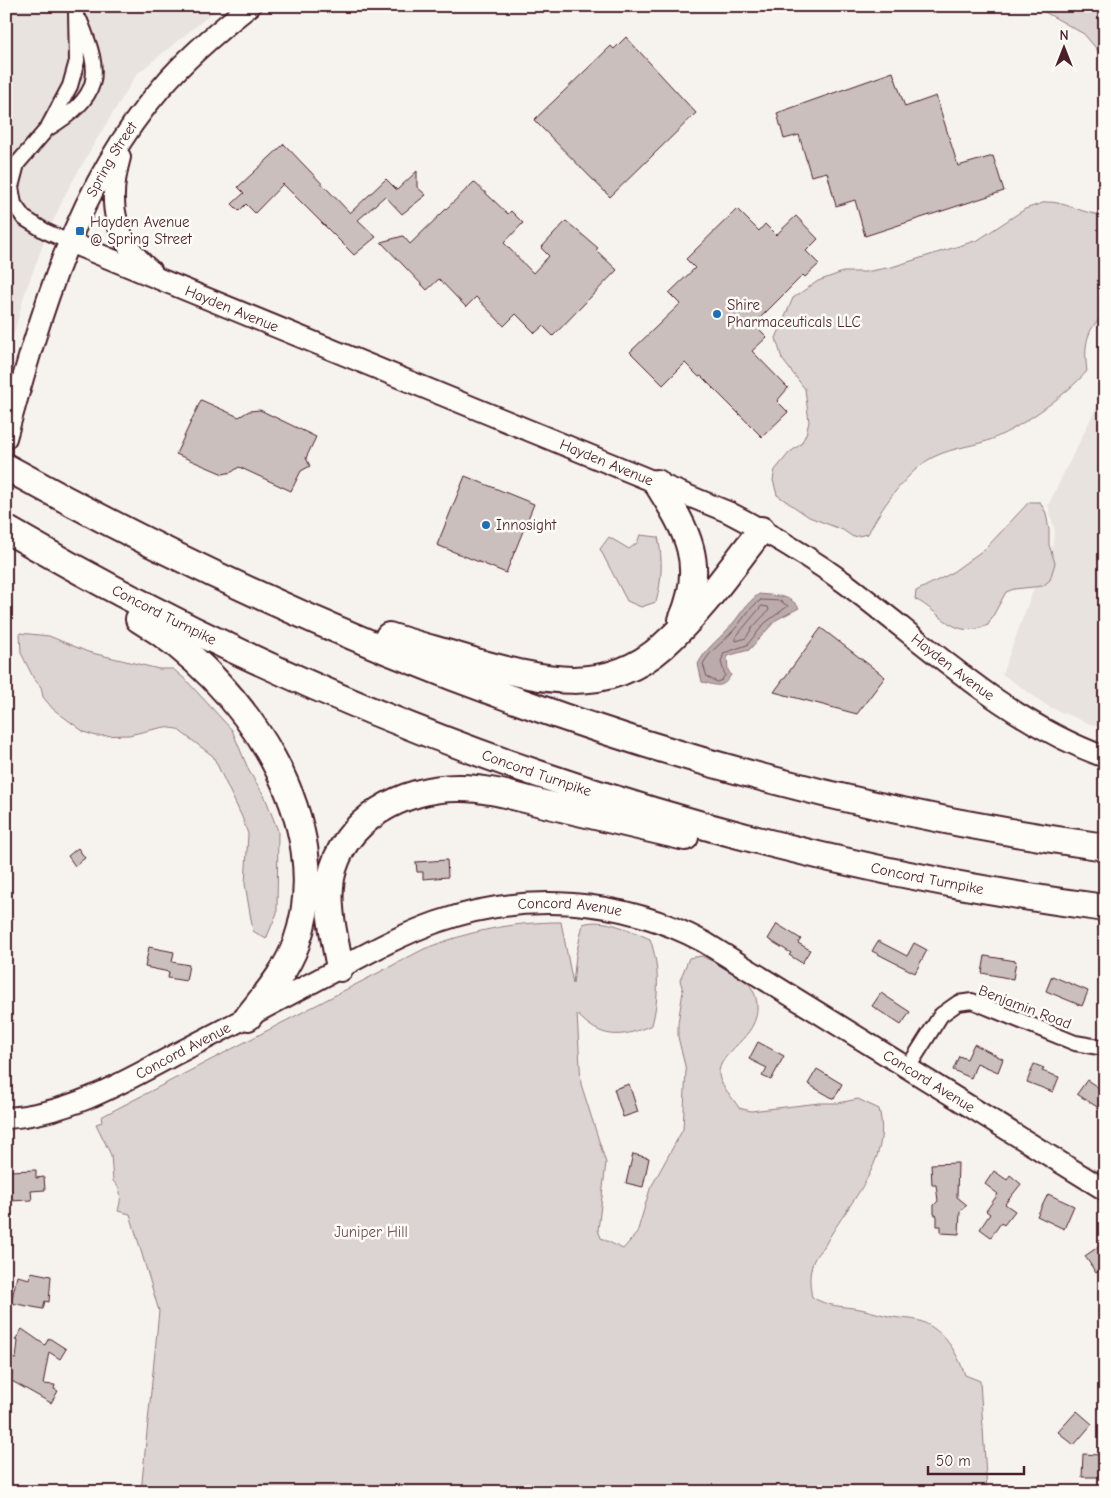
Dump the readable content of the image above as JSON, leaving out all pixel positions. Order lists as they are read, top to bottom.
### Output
{
  "streets": {
    "highway": ["Concord Turnpike"],
    "main road": ["Spring Street", "Hayden Avenue", "Concord Avenue"],
    "street": ["Benjamin Road"]
  },
  "crossings": [
    ["Spring Street", "Hayden Avenue"],
    ["Concord Avenue", "Benjamin Road"]
  ],
  "parks": ["Juniper Hill"],
  "places": {
    "transit": ["Hayden Avenue @ Spring Street"],
    "other": ["Shire Pharmaceuticals LLC", "Innosight"]
  },
  "scale_bar": "50 m",
  "north": "top"
}
